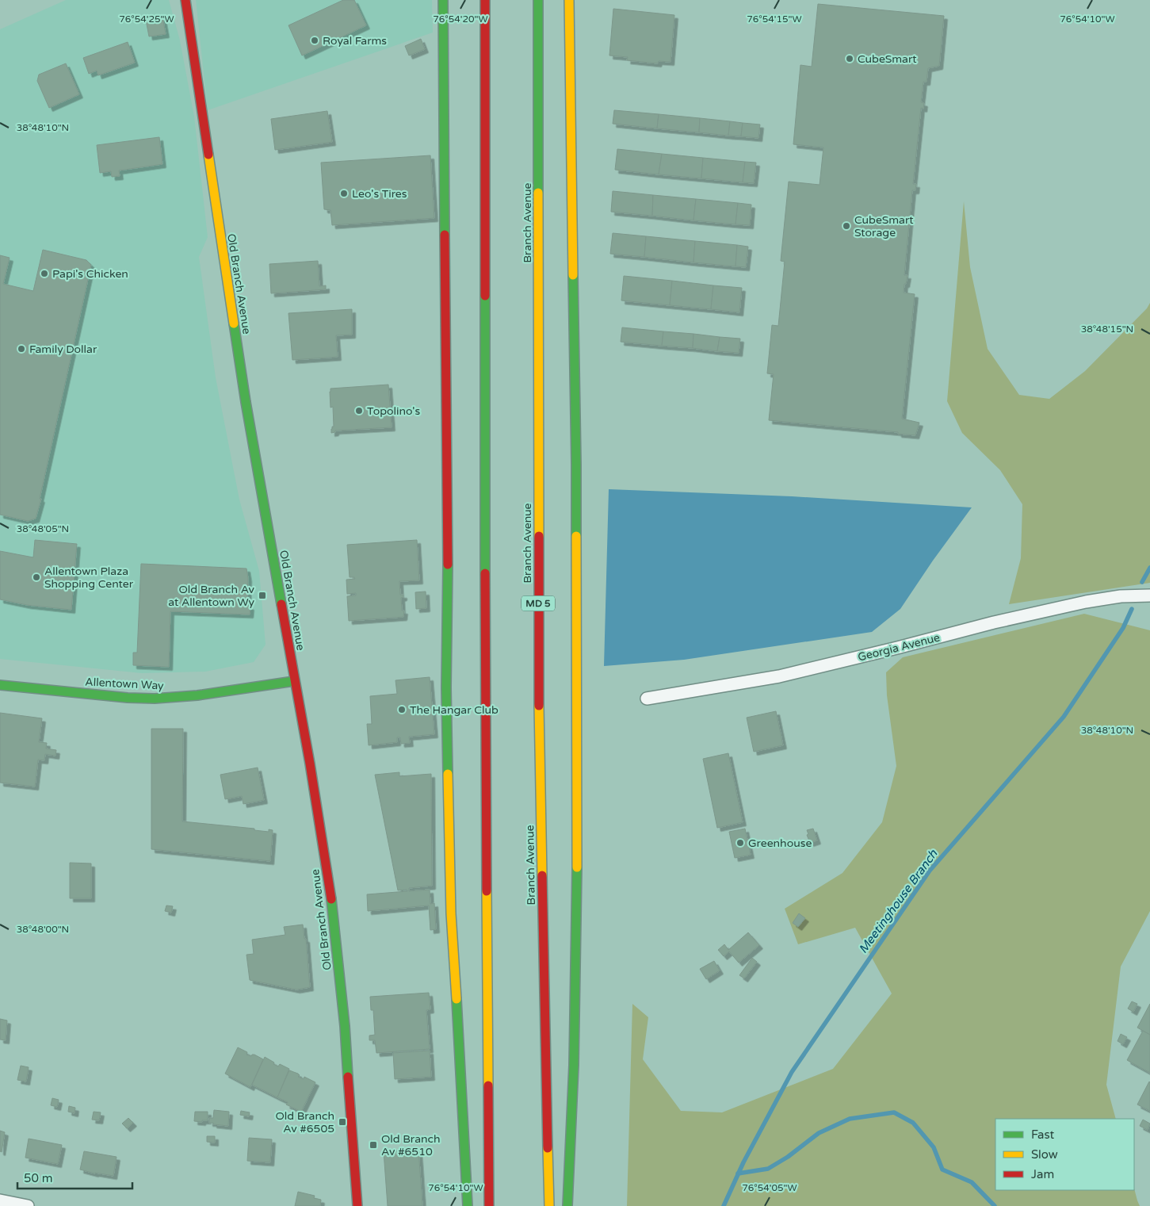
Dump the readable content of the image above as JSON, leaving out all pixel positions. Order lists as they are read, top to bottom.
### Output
{
  "streets": {
    "main road": [
      "Branch Avenue",
      "Old Branch Avenue",
      "MD 5",
      "Allentown Way"
    ],
    "street": ["Georgia Avenue"]
  },
  "crossings": [
    ["Old Branch Avenue", "Allentown Way"]
  ],
  "water": ["Meetinghouse Branch"],
  "places": {
    "other": [
      "Royal Farms",
      "CubeSmart",
      "Leo's Tires",
      "CubeSmart Storage",
      "Papi's Chicken",
      "Family Dollar",
      "Topolino's",
      "Allentown Plaza Shopping Center",
      "The Hangar Club",
      "Greenhouse"
    ],
    "transit": ["Old Branch Av at Allentown Wy", "Old Branch Av #6505", "Old Branch Av #6510"]
  },
  "legend": ["Fast", "Slow", "Jam"],
  "scale_bar": "50 m",
  "coordinates": [
    "76°54'25\"W",
    "76°54'20\"W",
    "76°54'15\"W",
    "76°54'10\"W",
    "38°48'10\"N",
    "38°48'15\"N",
    "38°48'05\"N",
    "38°48'00\"N",
    "76°54'05\"W"
  ]
}
